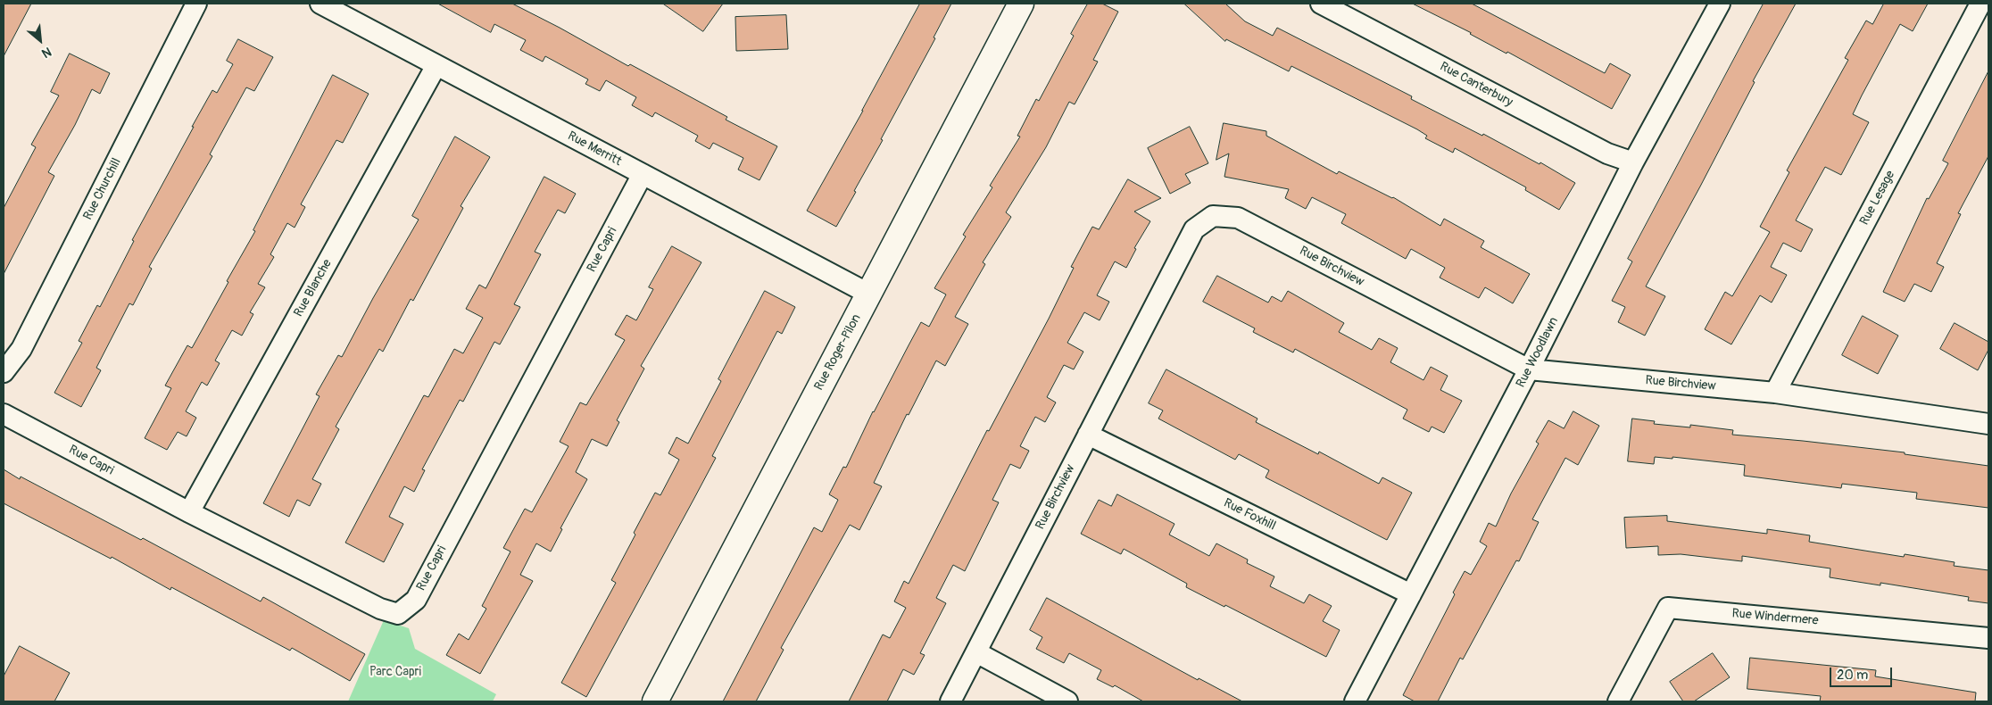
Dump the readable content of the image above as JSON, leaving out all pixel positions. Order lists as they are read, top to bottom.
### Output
{
  "streets": {
    "street": [
      "Rue Canterbury",
      "Rue Merritt",
      "Rue Churchill",
      "Rue Lesage",
      "Rue Capri",
      "Rue Birchview",
      "Rue Blanche",
      "Rue Roger-Pilon",
      "Rue Woodlawn",
      "Rue Foxhill",
      "Rue Windermere"
    ]
  },
  "crossings": [
    ["Rue Canterbury", "Rue Woodlawn"],
    ["Rue Merritt", "Rue Capri"],
    ["Rue Merritt", "Rue Blanche"],
    ["Rue Merritt", "Rue Roger-Pilon"],
    ["Rue Lesage", "Rue Birchview"],
    ["Rue Capri", "Rue Blanche"],
    ["Rue Birchview", "Rue Woodlawn"],
    ["Rue Birchview", "Rue Foxhill"],
    ["Rue Woodlawn", "Rue Foxhill"]
  ],
  "parks": ["Parc Capri"],
  "scale_bar": "20 m",
  "north": "bottom right"
}
